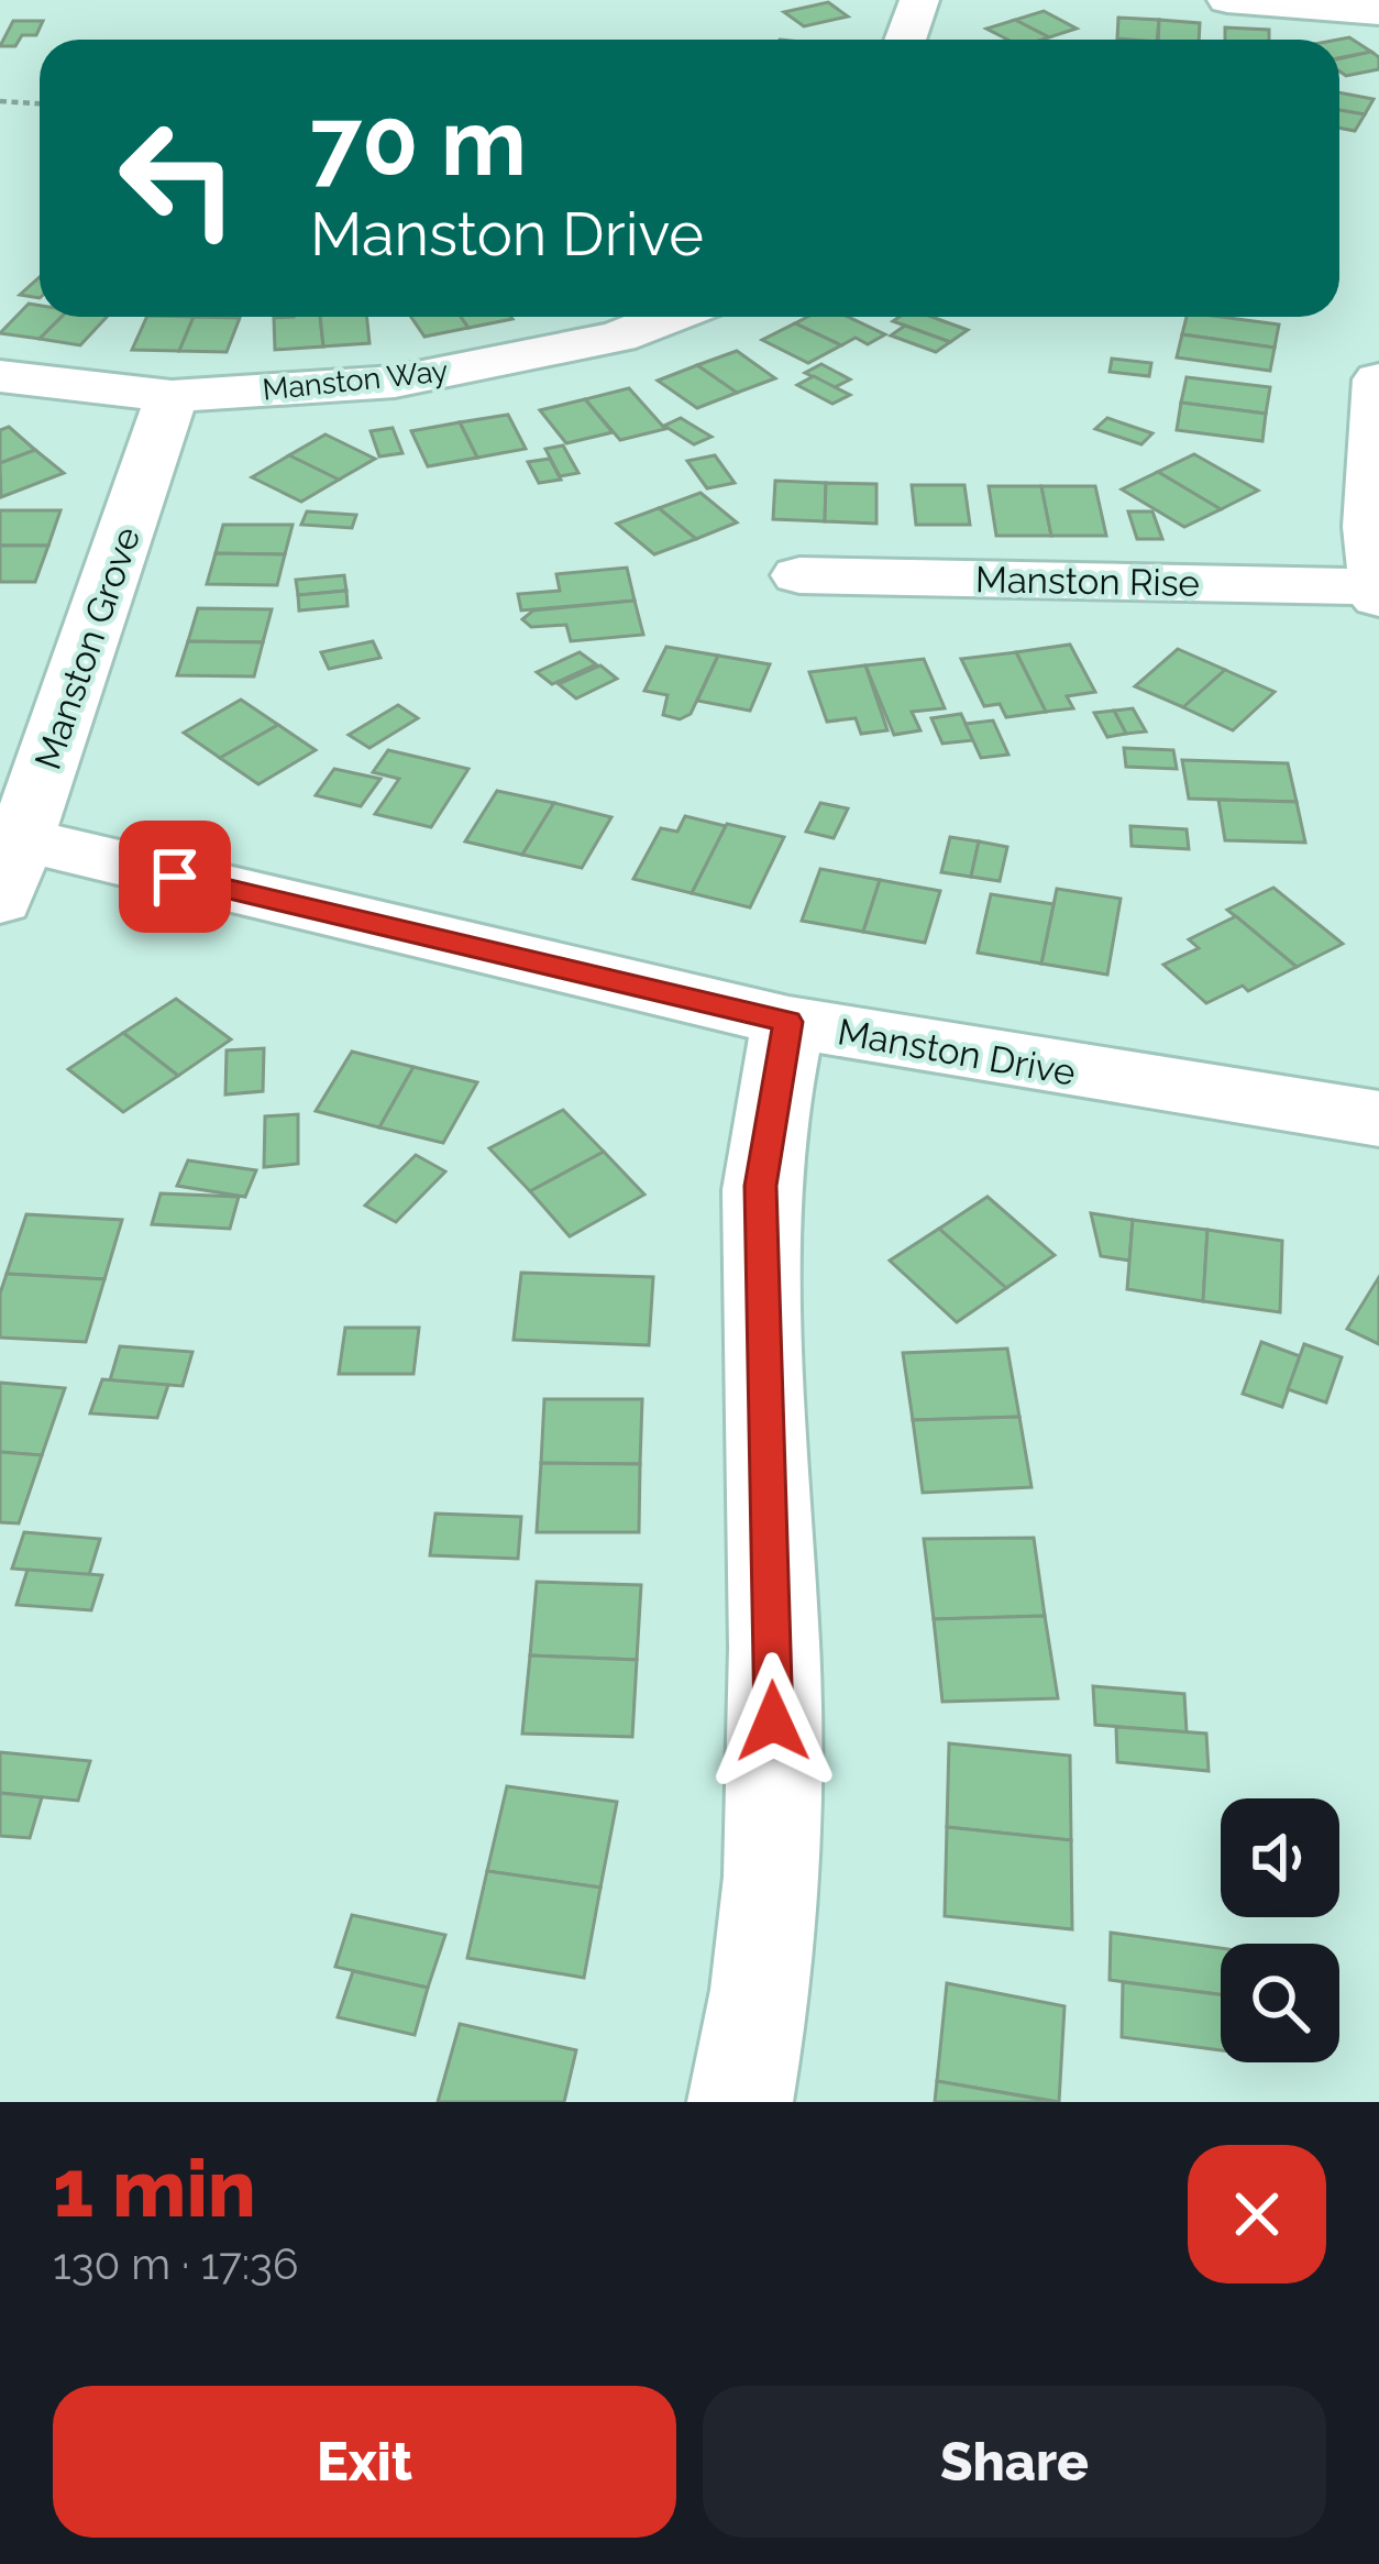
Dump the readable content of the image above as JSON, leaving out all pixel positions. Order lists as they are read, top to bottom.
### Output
{
  "streets": {
    "street": [
      "Manston Way",
      "Manston Rise",
      "Manston Grove",
      "Manston Drive"
    ]
  },
  "crossings": [
    ["Manston Way", "Manston Grove"],
    ["Manston Grove", "Manston Drive"]
  ],
  "page": {
    "turn": ["70 m", "Manston Drive"],
    "heading": ["1 min", "130 m · 17:36"],
    "buttons": ["Exit", "Share"]
  }
}
